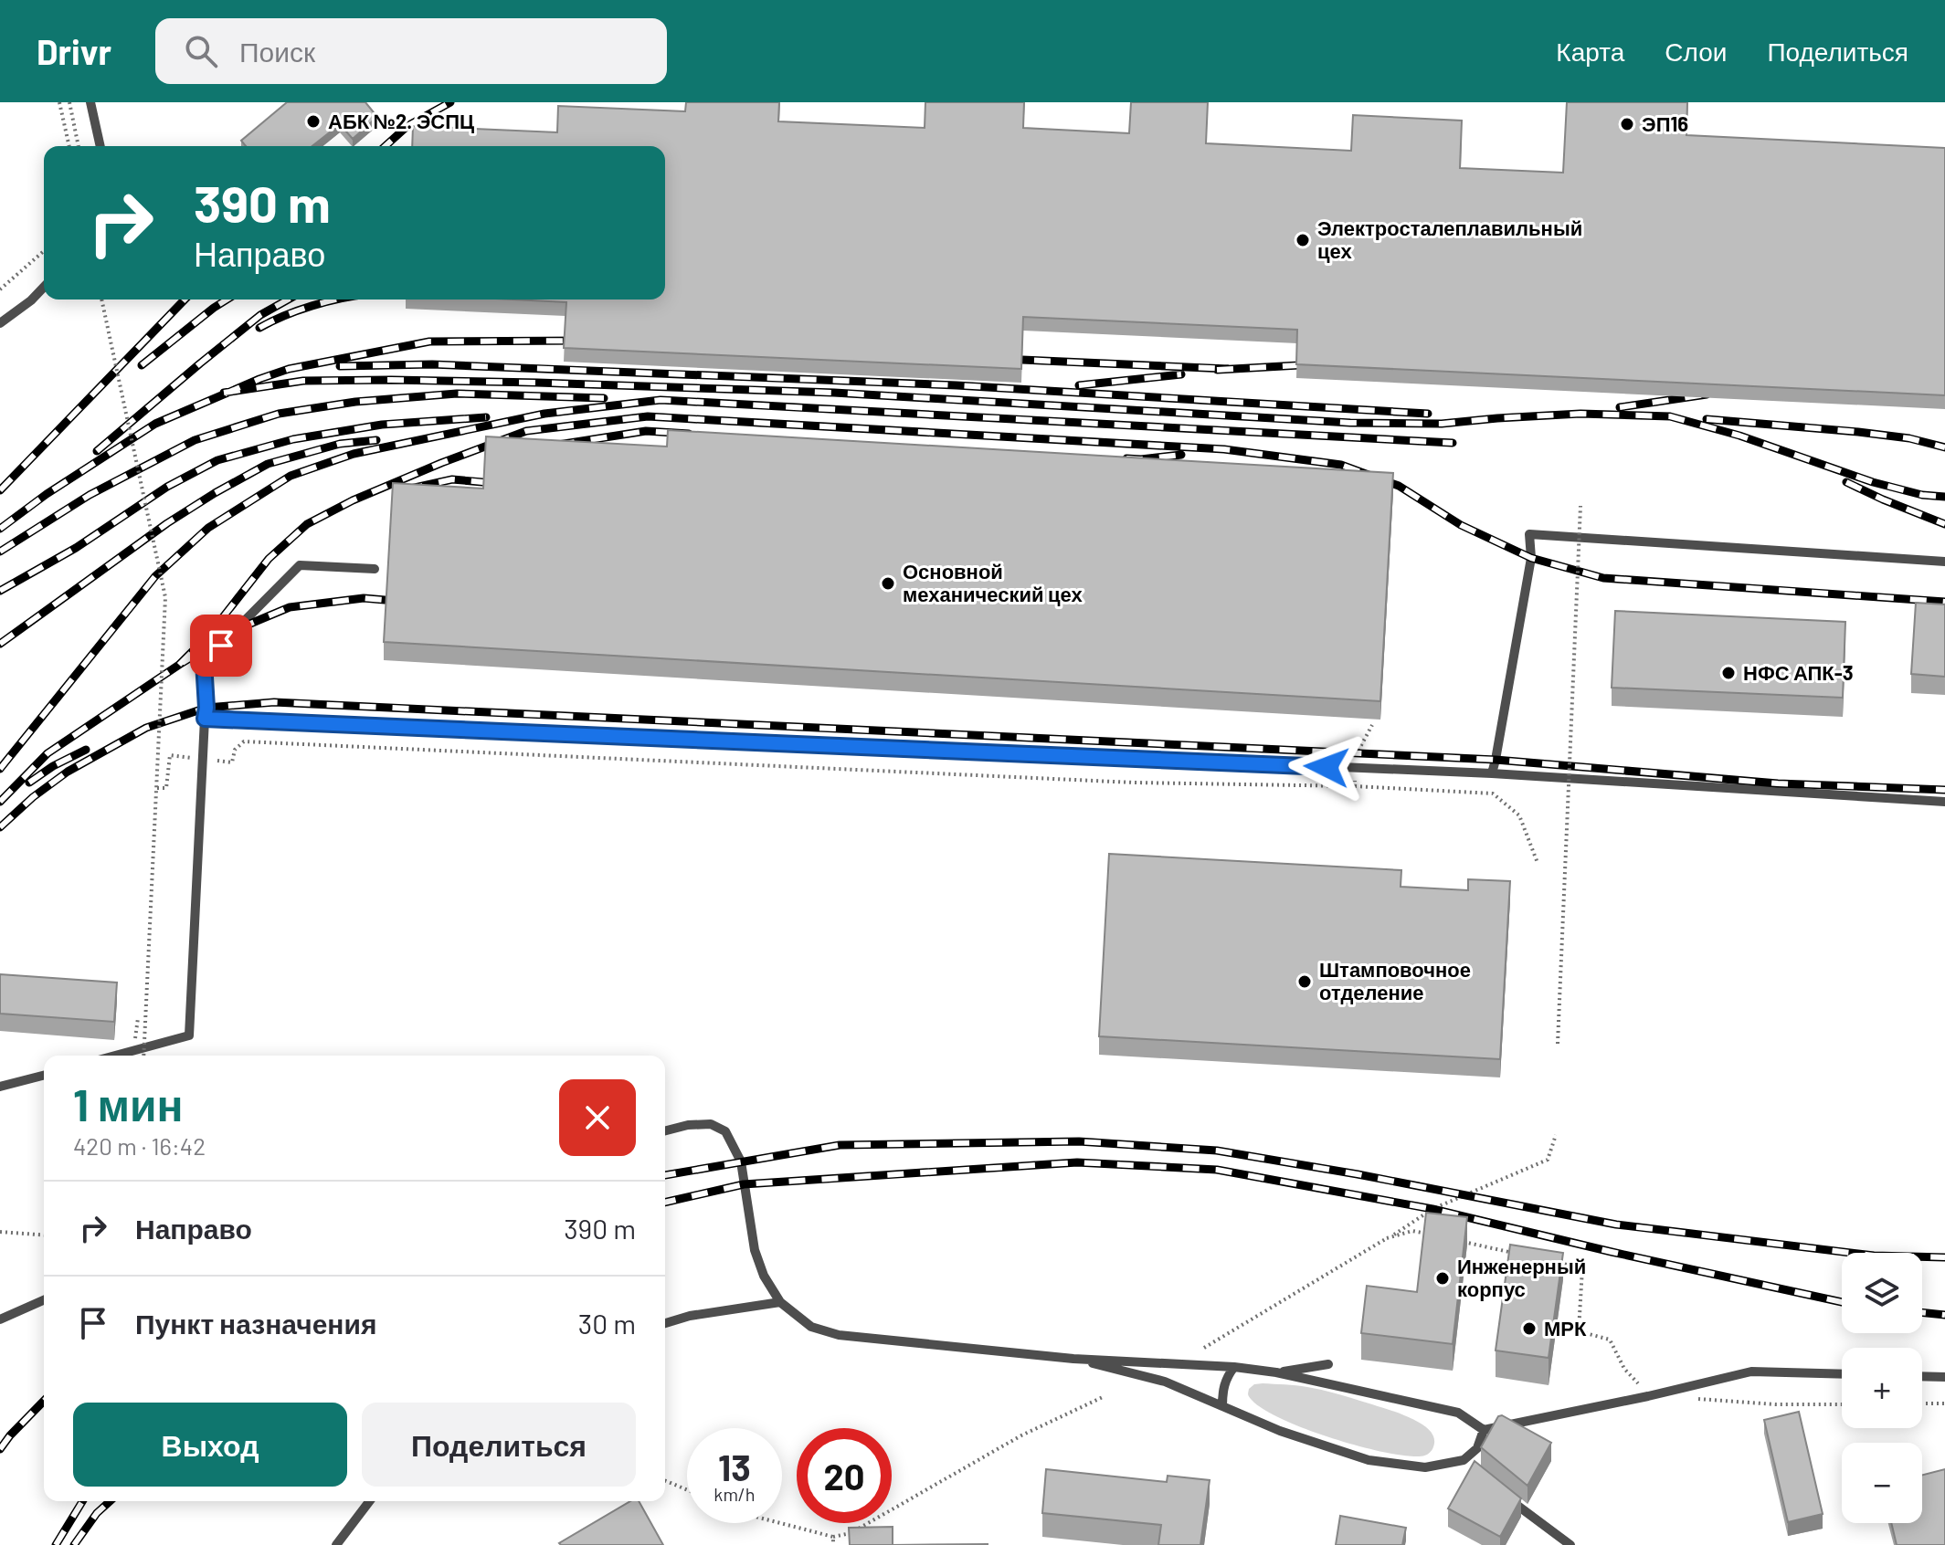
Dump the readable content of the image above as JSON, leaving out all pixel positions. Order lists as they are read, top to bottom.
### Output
{
  "places": [
    "АБК №2. ЭСПЦ",
    "ЭП16",
    "Электросталеплавильный цех",
    "Основной механический цех",
    "НФС АПК-3",
    "Штамповочное отделение",
    "Инженерный корпус",
    "МРК"
  ],
  "page": {
    "header": "Drivr",
    "search": "Поиск",
    "nav": ["Карта", "Слои", "Поделиться"],
    "turn": ["390 m", "Направо"],
    "heading": ["1 мин", "420 m · 16:42"],
    "list": [
      {
        "name": "Направо",
        "value": "390 m"
      },
      {
        "name": "Пункт назначения",
        "value": "30 m"
      }
    ],
    "map_buttons": ["+", "−"],
    "buttons": ["Выход", "Поделиться"],
    "speed": "13 km/h",
    "limit": "20"
  }
}
